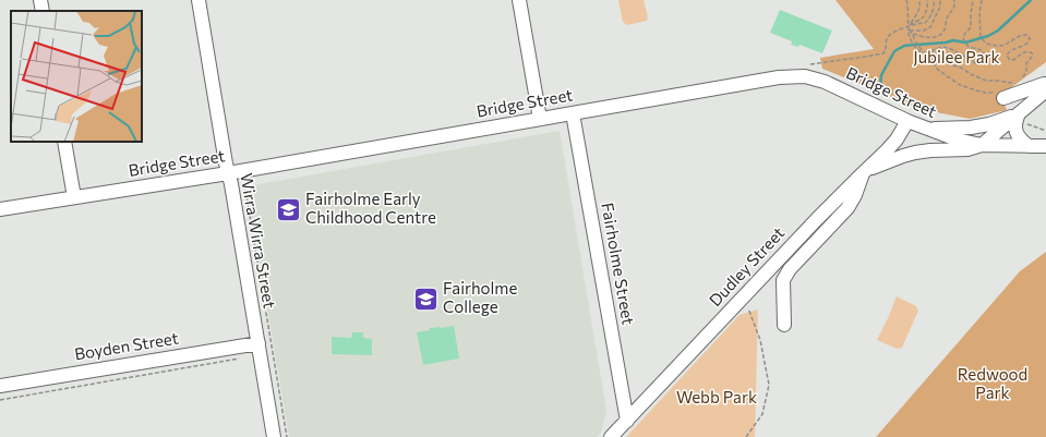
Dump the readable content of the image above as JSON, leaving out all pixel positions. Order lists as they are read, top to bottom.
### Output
{
  "streets": {
    "street": [
      "Bridge Street",
      "Wirra Wirra Street",
      "Fairholme Street",
      "Dudley Street",
      "Boyden Street"
    ]
  },
  "crossings": [
    ["Bridge Street", "Wirra Wirra Street"],
    ["Bridge Street", "Fairholme Street"],
    ["Bridge Street", "Dudley Street"],
    ["Wirra Wirra Street", "Boyden Street"],
    ["Fairholme Street", "Dudley Street"]
  ],
  "parks": ["Jubilee Park", "Redwood Park", "Webb Park"],
  "places": {
    "school or university": ["Fairholme Early Childhood Centre", "Fairholme College"]
  }
}
